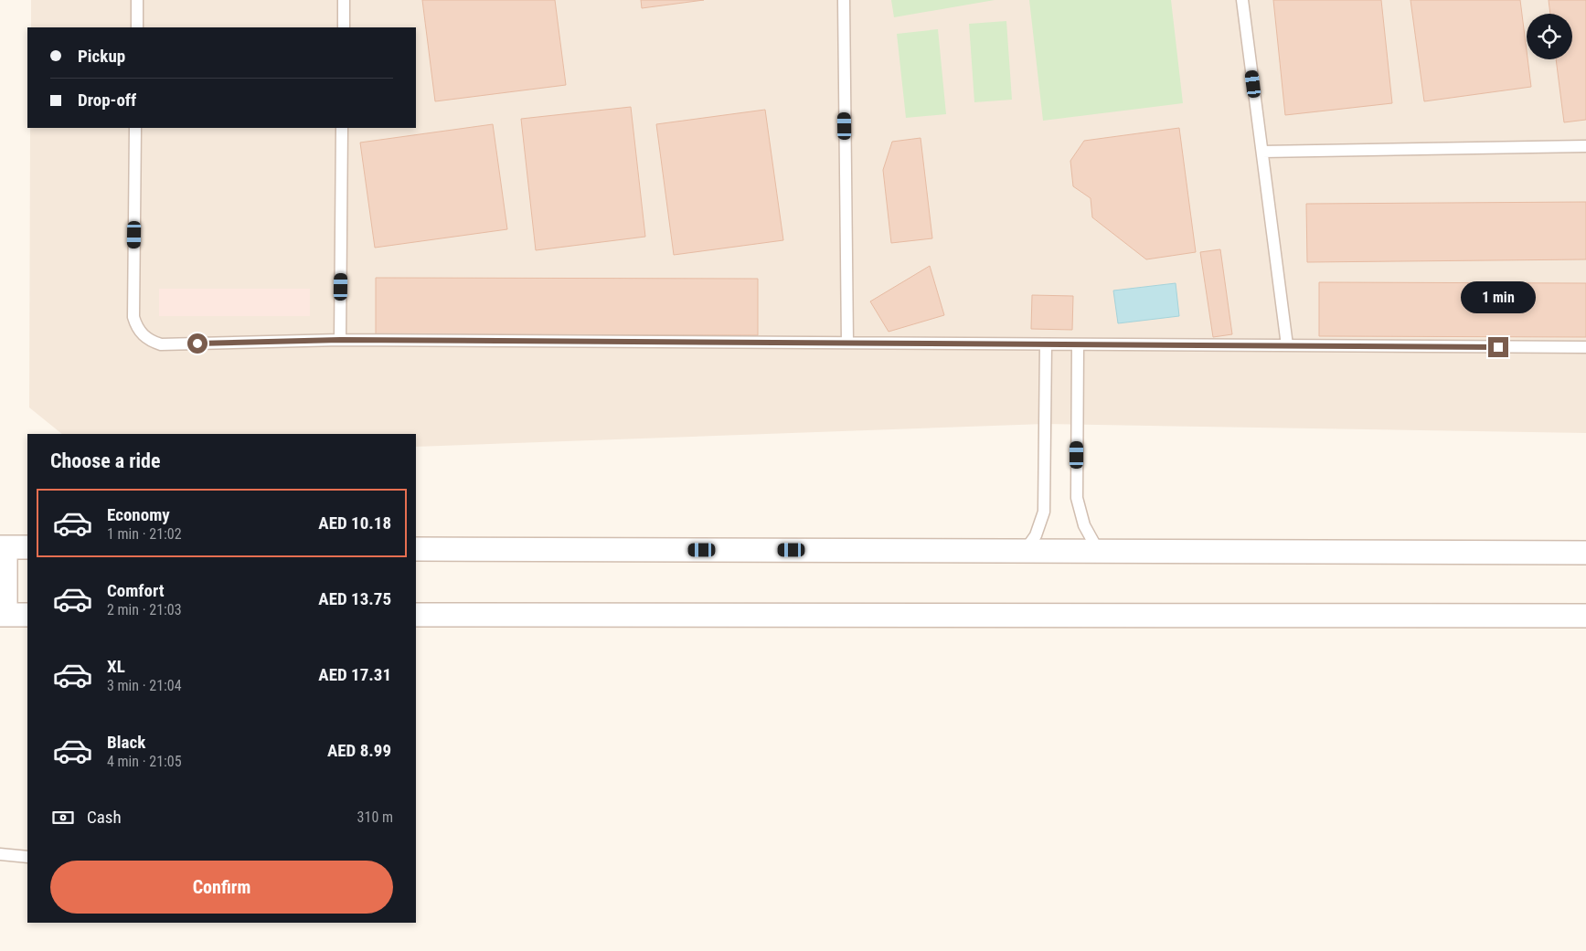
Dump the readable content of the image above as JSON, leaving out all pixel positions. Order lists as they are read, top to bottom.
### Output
{
  "page": {
    "banner": ["Pickup", "Drop-off"],
    "bubble": "1 min",
    "heading": "Choose a ride",
    "list": [
      {
        "name": "Economy",
        "note": "1 min · 21:02",
        "value": "AED 10.18"
      },
      {
        "name": "Comfort",
        "note": "2 min · 21:03",
        "value": "AED 13.75"
      },
      {
        "name": "XL",
        "note": "3 min · 21:04",
        "value": "AED 17.31"
      },
      {
        "name": "Black",
        "note": "4 min · 21:05",
        "value": "AED 8.99"
      }
    ],
    "pay": ["Cash", "310 m"],
    "buttons": "Confirm"
  }
}
